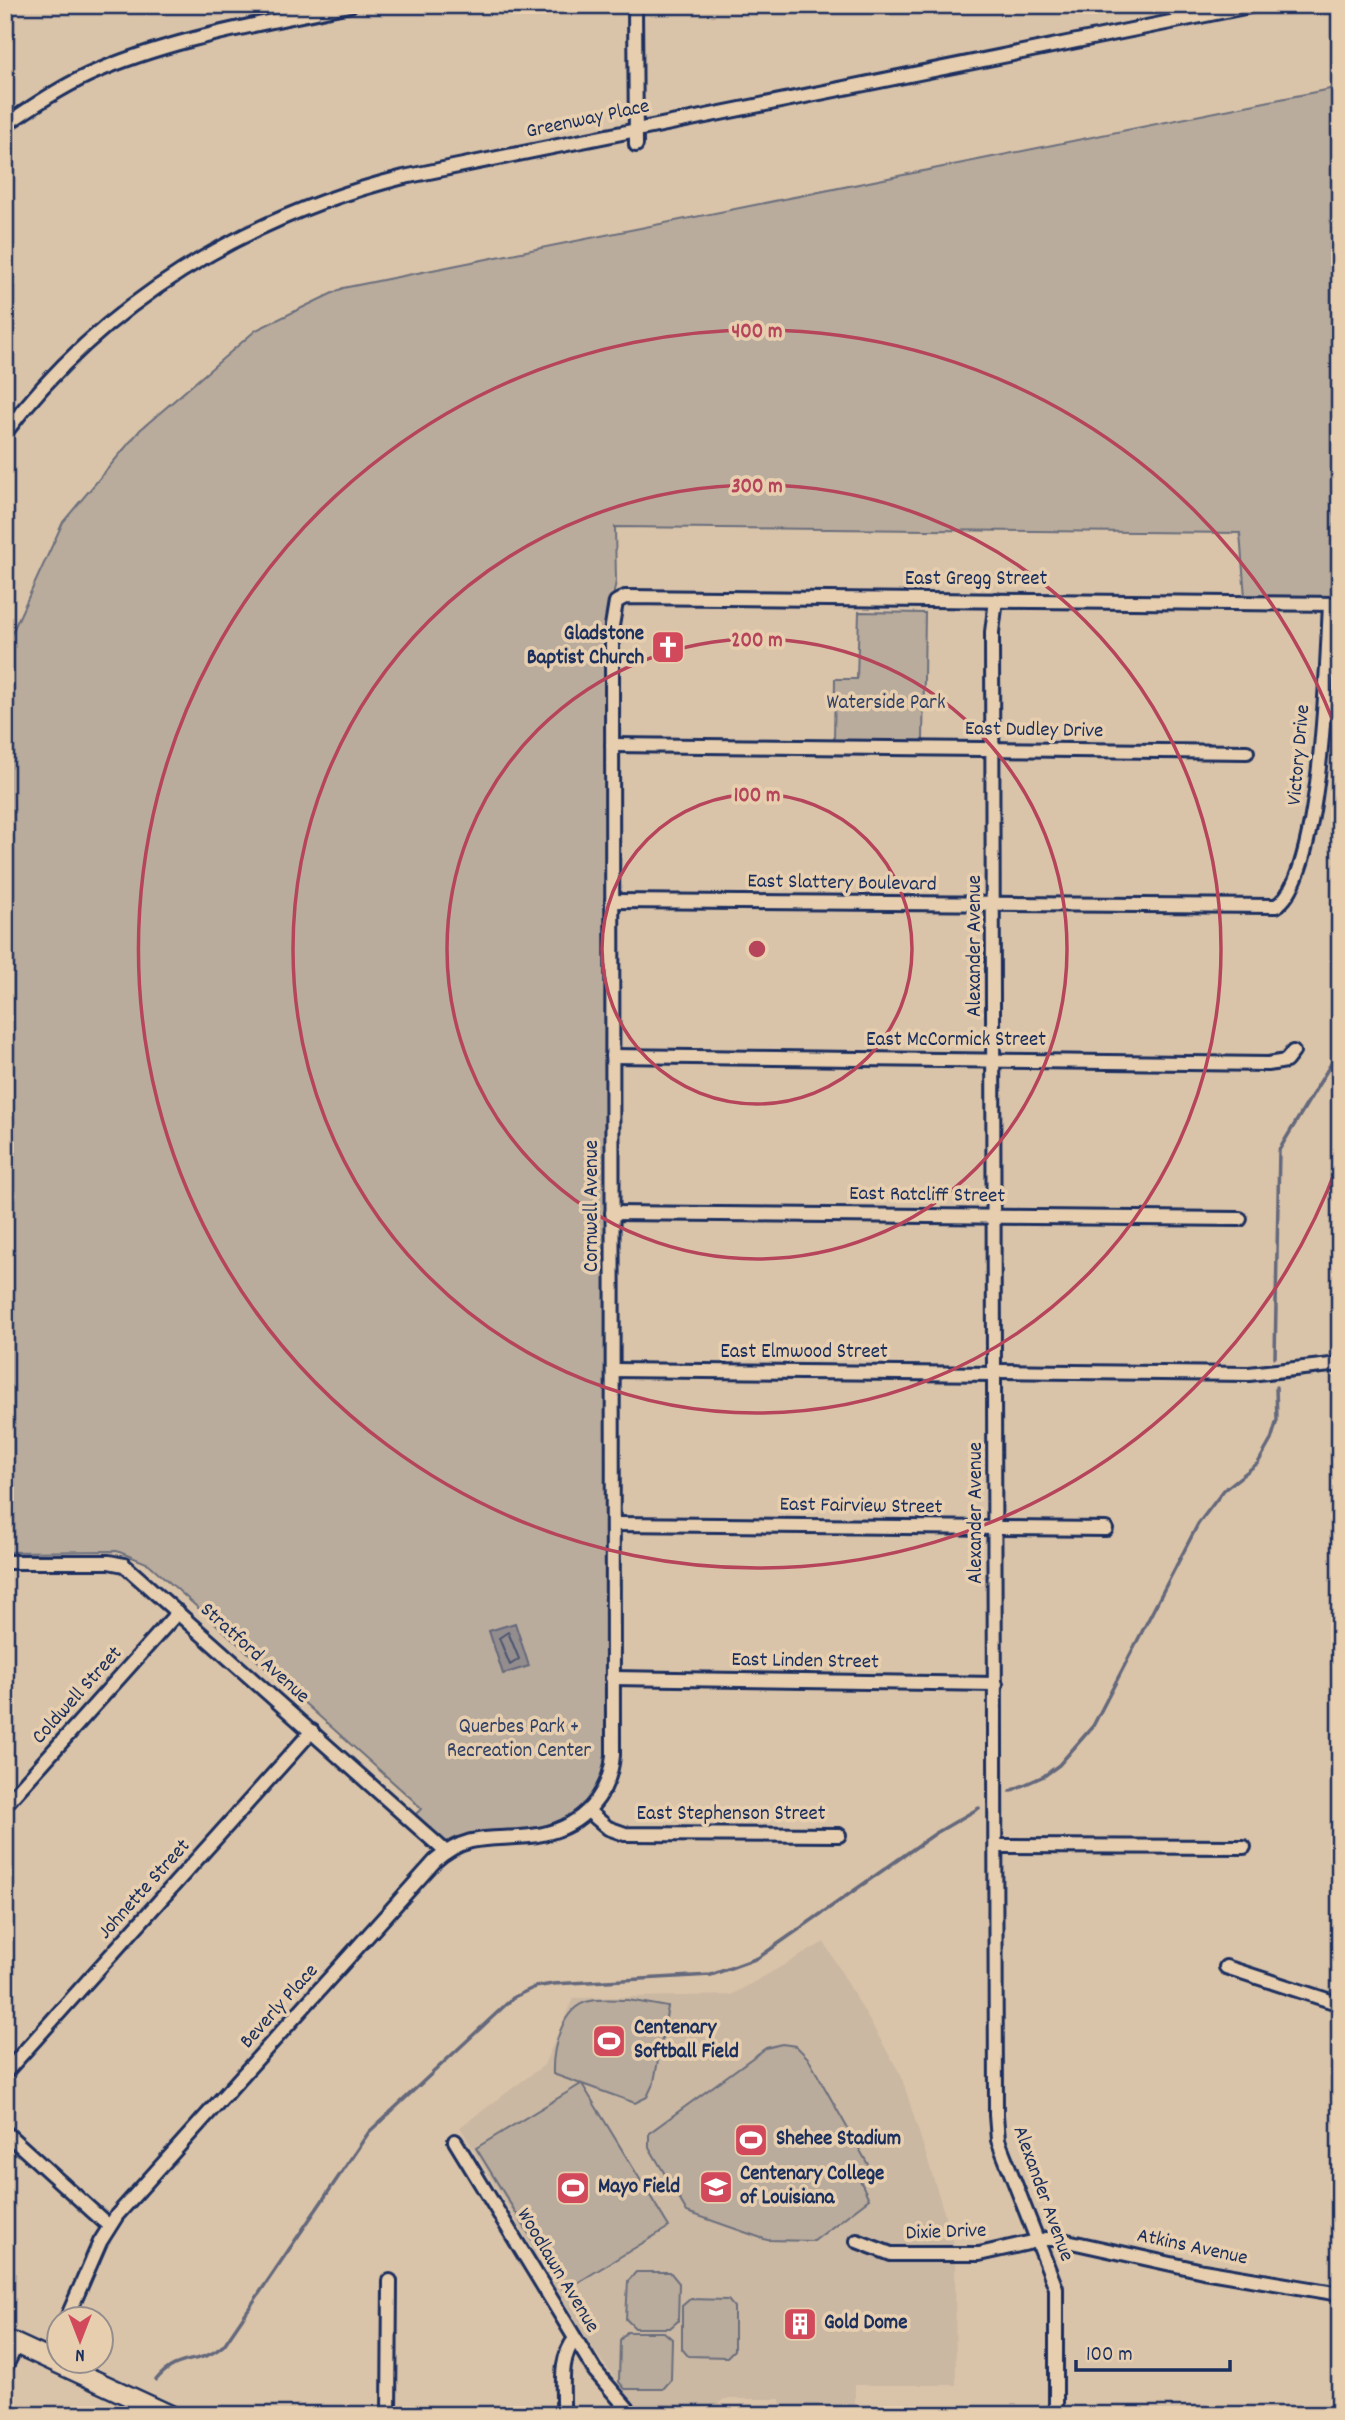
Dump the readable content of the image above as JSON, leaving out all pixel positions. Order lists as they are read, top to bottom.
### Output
{
  "streets": {
    "street": [
      "Greenway Place",
      "East Gregg Street",
      "East Dudley Drive",
      "Victory Drive",
      "East Slattery Boulevard",
      "Alexander Avenue",
      "East McCormick Street",
      "East Ratcliff Street",
      "Cornwell Avenue",
      "East Elmwood Street",
      "East Fairview Street",
      "Stratford Avenue",
      "East Linden Street",
      "Coldwell Street",
      "East Stephenson Street",
      "Johnette Street",
      "Beverly Place",
      "Dixie Drive",
      "Atkins Avenue",
      "Woodlawn Avenue"
    ]
  },
  "crossings": [
    ["East Gregg Street", "Victory Drive"],
    ["East Gregg Street", "Alexander Avenue"],
    ["East Gregg Street", "Cornwell Avenue"],
    ["East Dudley Drive", "Alexander Avenue"],
    ["East Dudley Drive", "Cornwell Avenue"],
    ["Victory Drive", "East Slattery Boulevard"],
    ["East Slattery Boulevard", "Alexander Avenue"],
    ["East Slattery Boulevard", "Cornwell Avenue"],
    ["Alexander Avenue", "East McCormick Street"],
    ["Alexander Avenue", "East Ratcliff Street"],
    ["Alexander Avenue", "East Elmwood Street"],
    ["Alexander Avenue", "East Fairview Street"],
    ["Alexander Avenue", "East Linden Street"],
    ["Alexander Avenue", "Dixie Drive"],
    ["Alexander Avenue", "Atkins Avenue"],
    ["East McCormick Street", "Cornwell Avenue"],
    ["East Ratcliff Street", "Cornwell Avenue"],
    ["Cornwell Avenue", "East Elmwood Street"],
    ["Cornwell Avenue", "East Fairview Street"],
    ["Cornwell Avenue", "East Linden Street"],
    ["Cornwell Avenue", "East Stephenson Street"],
    ["Cornwell Avenue", "Beverly Place"],
    ["Stratford Avenue", "Coldwell Street"],
    ["Stratford Avenue", "Johnette Street"],
    ["Stratford Avenue", "Beverly Place"],
    ["East Stephenson Street", "Beverly Place"],
    ["Dixie Drive", "Atkins Avenue"]
  ],
  "parks": ["Waterside Park", "Querbes Park + Recreation Center"],
  "places": {
    "church": ["Gladstone Baptist Church"],
    "sports": ["Centenary Softball Field", "Shehee Stadium", "Mayo Field"],
    "school or university": ["Centenary College of Louisiana"],
    "building": ["Gold Dome"]
  },
  "scale_bar": "100 m",
  "north": "bottom",
  "rings": [
    "400 m",
    "300 m",
    "200 m",
    "100 m"
  ]
}
